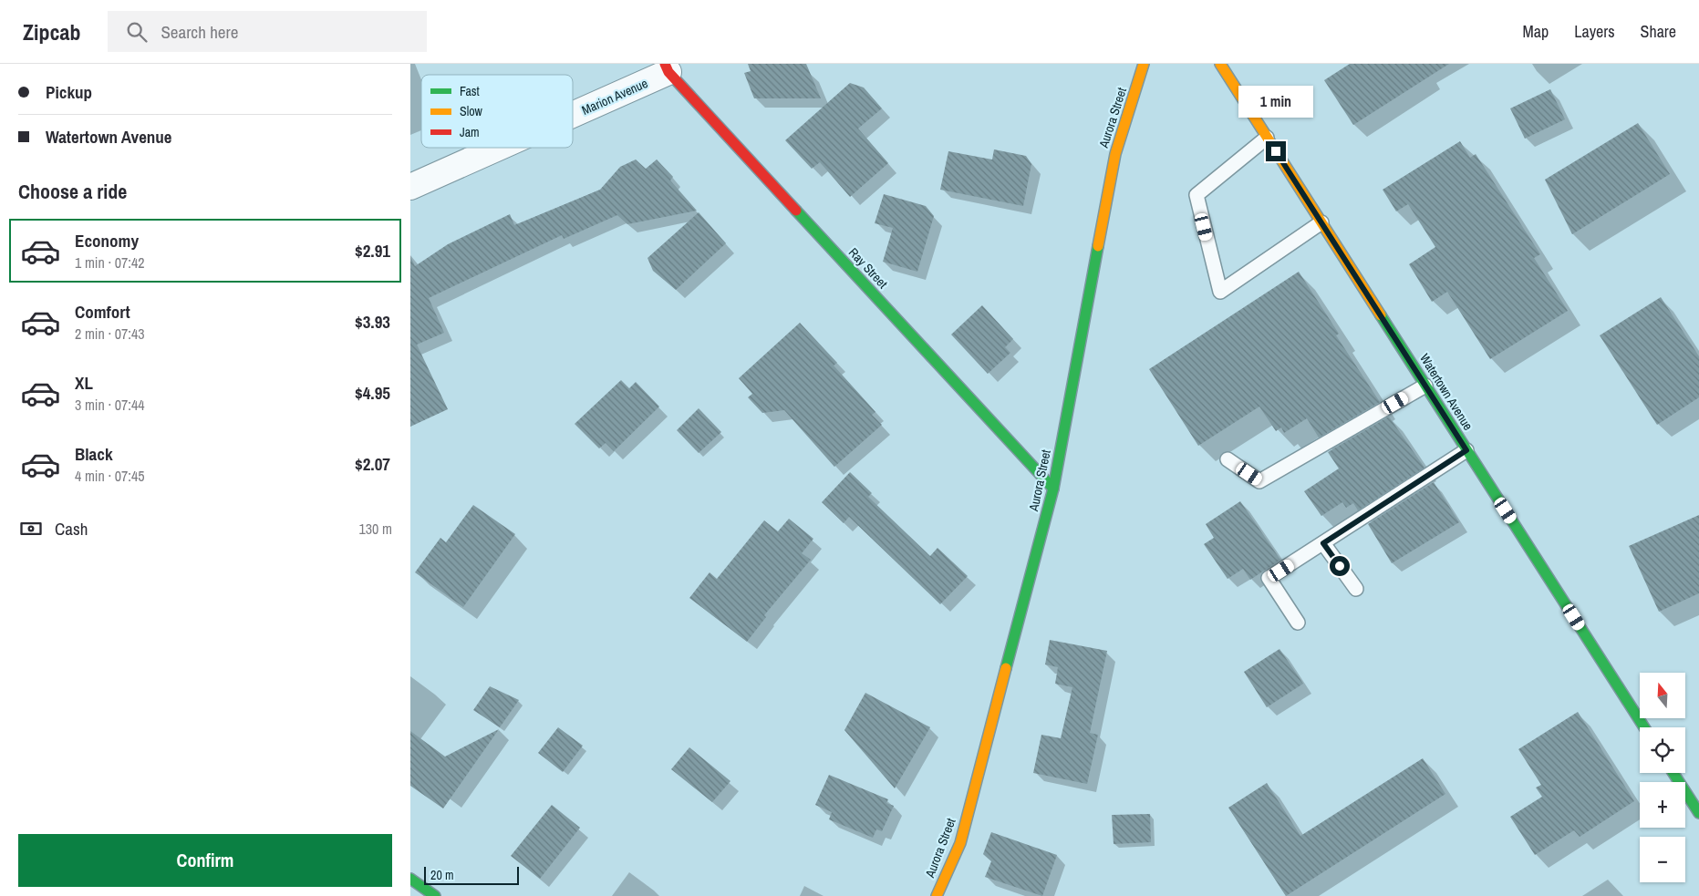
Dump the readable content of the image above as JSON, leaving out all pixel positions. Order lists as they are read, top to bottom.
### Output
{
  "streets": {
    "main road": ["Aurora Street", "Ray Street", "Watertown Avenue"],
    "street": ["Marion Avenue"]
  },
  "crossings": [
    ["Marion Avenue", "Ray Street"],
    ["Aurora Street", "Ray Street"]
  ],
  "legend": ["Fast", "Slow", "Jam"],
  "scale_bar": "20 m",
  "north": "top",
  "page": {
    "header": "Zipcab",
    "search": "Search here",
    "nav": ["Map", "Layers", "Share"],
    "banner": ["Pickup", "Watertown Avenue"],
    "bubble": "1 min",
    "heading": "Choose a ride",
    "list": [
      {
        "name": "Economy",
        "note": "1 min · 07:42",
        "value": "$2.91"
      },
      {
        "name": "Comfort",
        "note": "2 min · 07:43",
        "value": "$3.93"
      },
      {
        "name": "XL",
        "note": "3 min · 07:44",
        "value": "$4.95"
      },
      {
        "name": "Black",
        "note": "4 min · 07:45",
        "value": "$2.07"
      }
    ],
    "pay": ["Cash", "130 m"],
    "map_buttons": ["+", "−"],
    "buttons": "Confirm",
    "scale": "20 m"
  }
}
